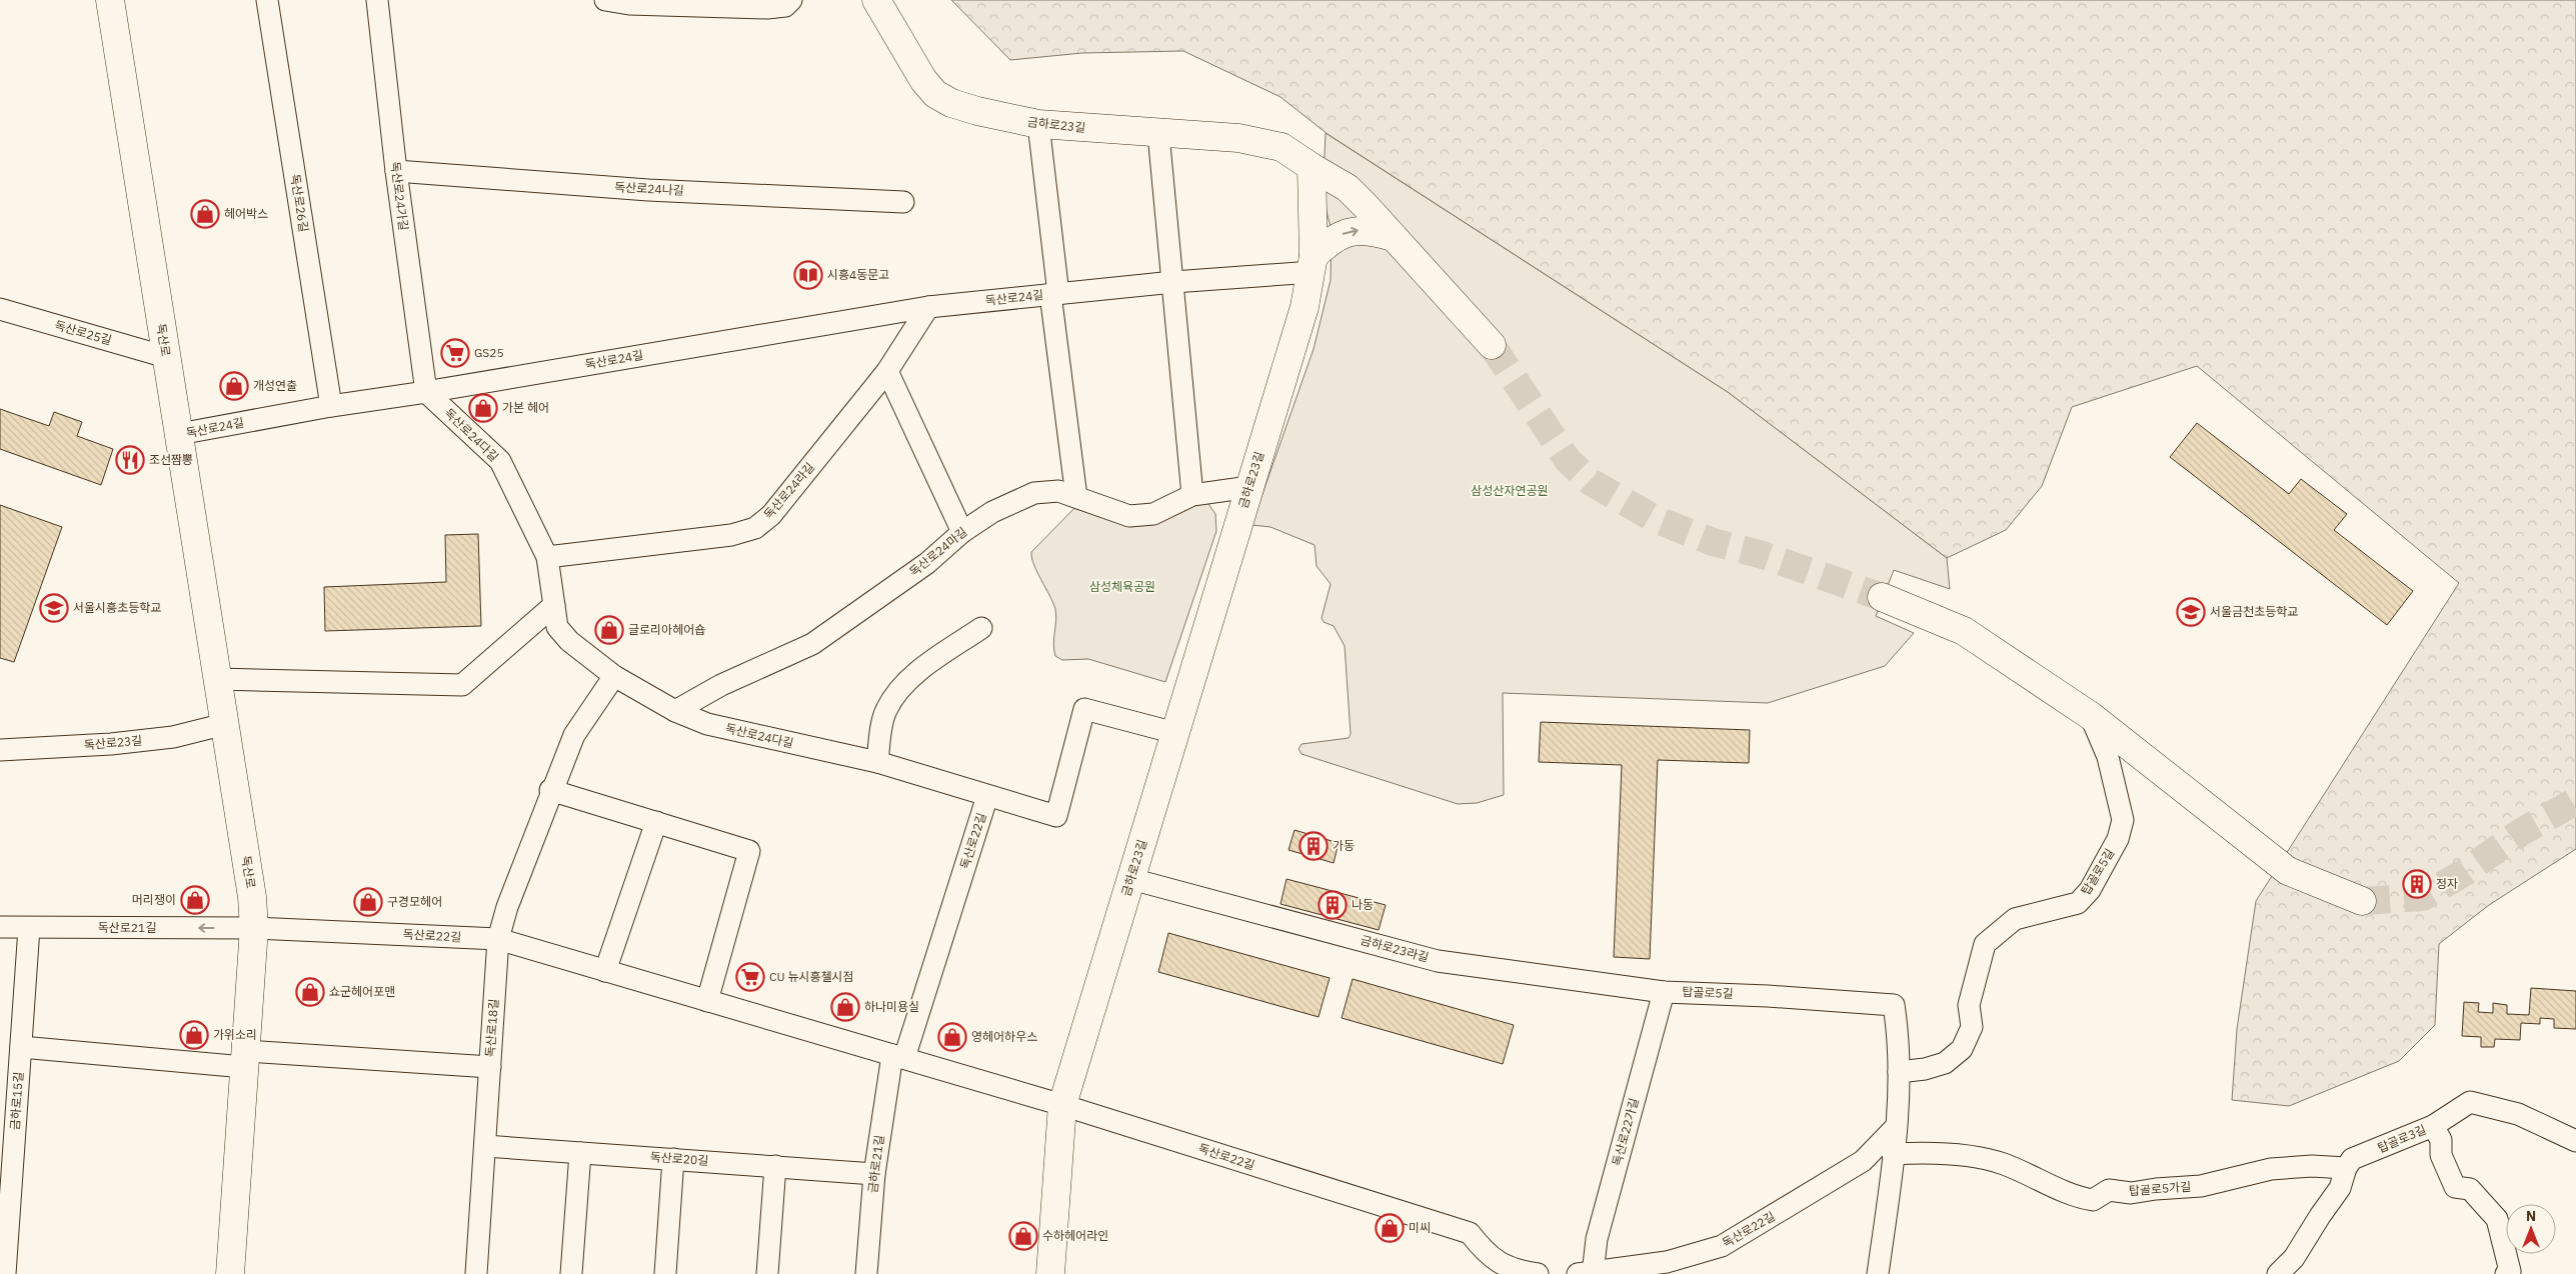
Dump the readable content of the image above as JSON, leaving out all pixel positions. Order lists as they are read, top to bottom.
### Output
{
  "streets": {
    "street": [
      "금하로23길",
      "독산로24나길",
      "독산로24가길",
      "독산로26길",
      "독산로24길",
      "독산로25길",
      "독산로",
      "독산로24다길",
      "독산로24라길",
      "독산로24마길",
      "독산로23길",
      "독산로22길",
      "탑골로5길",
      "독산로21길",
      "금하로23라길",
      "독산로18길",
      "금하로15길",
      "독산로22가길",
      "탑골로3길",
      "독산로20길",
      "금하로21길",
      "탑골로5가길"
    ]
  },
  "crossings": [
    ["금하로23길", "독산로24길"],
    ["금하로23길", "독산로24다길"],
    ["금하로23길", "독산로24마길"],
    ["금하로23길", "독산로22길"],
    ["금하로23길", "금하로23라길"],
    ["독산로24나길", "독산로24가길"],
    ["독산로24가길", "독산로24길"],
    ["독산로24가길", "독산로24다길"],
    ["독산로26길", "독산로24길"],
    ["독산로24길", "독산로"],
    ["독산로24길", "독산로24다길"],
    ["독산로24길", "독산로24라길"],
    ["독산로24길", "독산로24마길"],
    ["독산로25길", "독산로"],
    ["독산로", "독산로23길"],
    ["독산로", "독산로22길"],
    ["독산로", "독산로21길"],
    ["독산로24다길", "독산로24라길"],
    ["독산로24다길", "독산로24마길"],
    ["독산로24다길", "독산로22길"],
    ["독산로24다길", "독산로18길"],
    ["독산로22길", "탑골로5길"],
    ["독산로22길", "독산로21길"],
    ["독산로22길", "독산로18길"],
    ["독산로22길", "독산로22가길"],
    ["독산로22길", "금하로21길"],
    ["탑골로5길", "금하로23라길"],
    ["탑골로5길", "독산로22가길"],
    ["탑골로5길", "탑골로5가길"],
    ["독산로21길", "금하로15길"],
    ["금하로23라길", "독산로22가길"],
    ["독산로18길", "독산로20길"],
    ["탑골로3길", "탑골로5가길"],
    ["독산로20길", "금하로21길"]
  ],
  "parks": ["삼성산자연공원", "삼성체육공원"],
  "places": {
    "shop": [
      "헤어박스",
      "개성연출",
      "가본 헤어",
      "글로리아헤어숍",
      "머리쟁이",
      "구경모헤어",
      "쇼군헤어포맨",
      "하나미용실",
      "가위소리",
      "영헤어하우스",
      "미씨",
      "수하헤어라인"
    ],
    "library": ["시흥4동문고"],
    "supermarket": ["GS25", "CU 뉴시흥첼시점"],
    "restaurant": ["조선짬뽕"],
    "school or university": ["서울시흥초등학교", "서울금천초등학교"],
    "building": ["가동", "정자", "나동"]
  },
  "north": "top"
}
